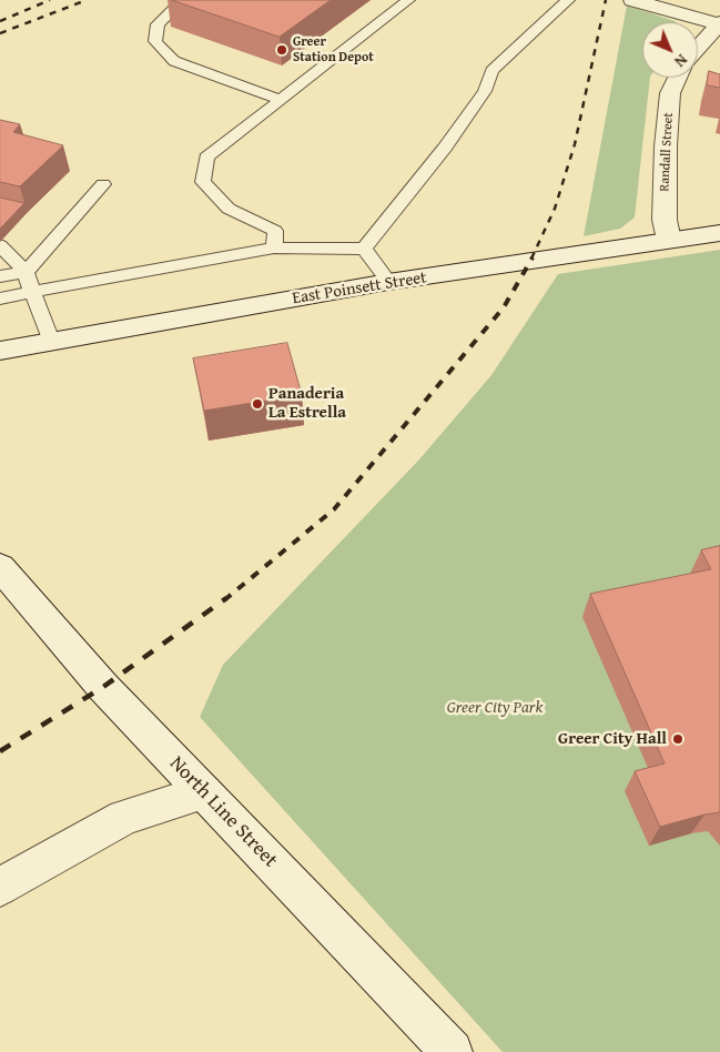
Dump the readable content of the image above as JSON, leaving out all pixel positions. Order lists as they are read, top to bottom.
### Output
{
  "streets": {
    "main road": ["Randall Street", "East Poinsett Street", "North Line Street"]
  },
  "crossings": [
    ["Randall Street", "East Poinsett Street"]
  ],
  "parks": ["Greer City Park"],
  "places": ["Greer Station Depot", "Panaderia La Estrella", "Greer City Hall"],
  "north": "bottom right"
}
